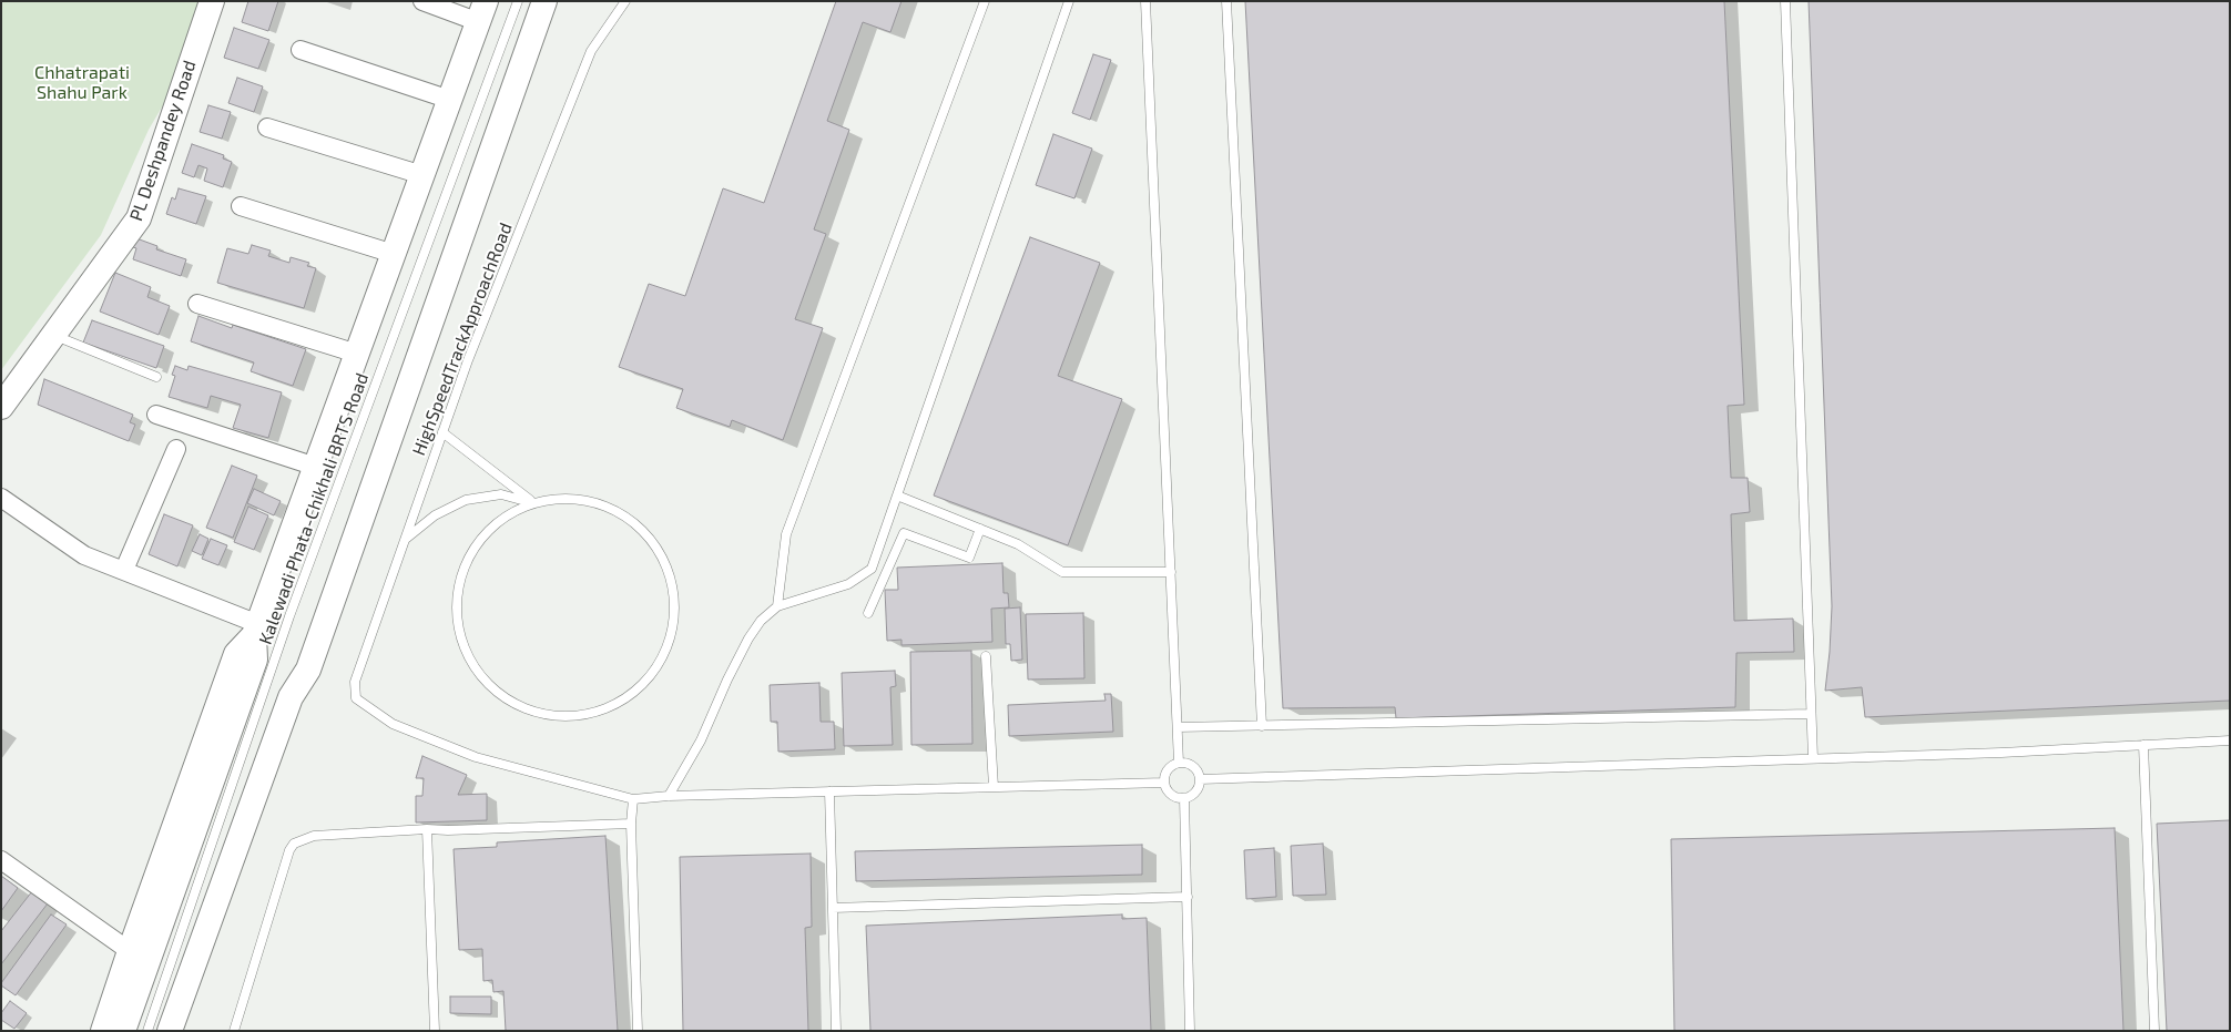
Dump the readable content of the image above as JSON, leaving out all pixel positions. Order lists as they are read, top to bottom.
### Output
{
  "streets": {
    "main road": ["PL Deshpandey Road"],
    "lane": ["HighSpeedTrackApproachRoad", "Kalewadi Phata-Chikhali BRTS Road"]
  },
  "parks": ["Chhatrapati Shahu Park"]
}
